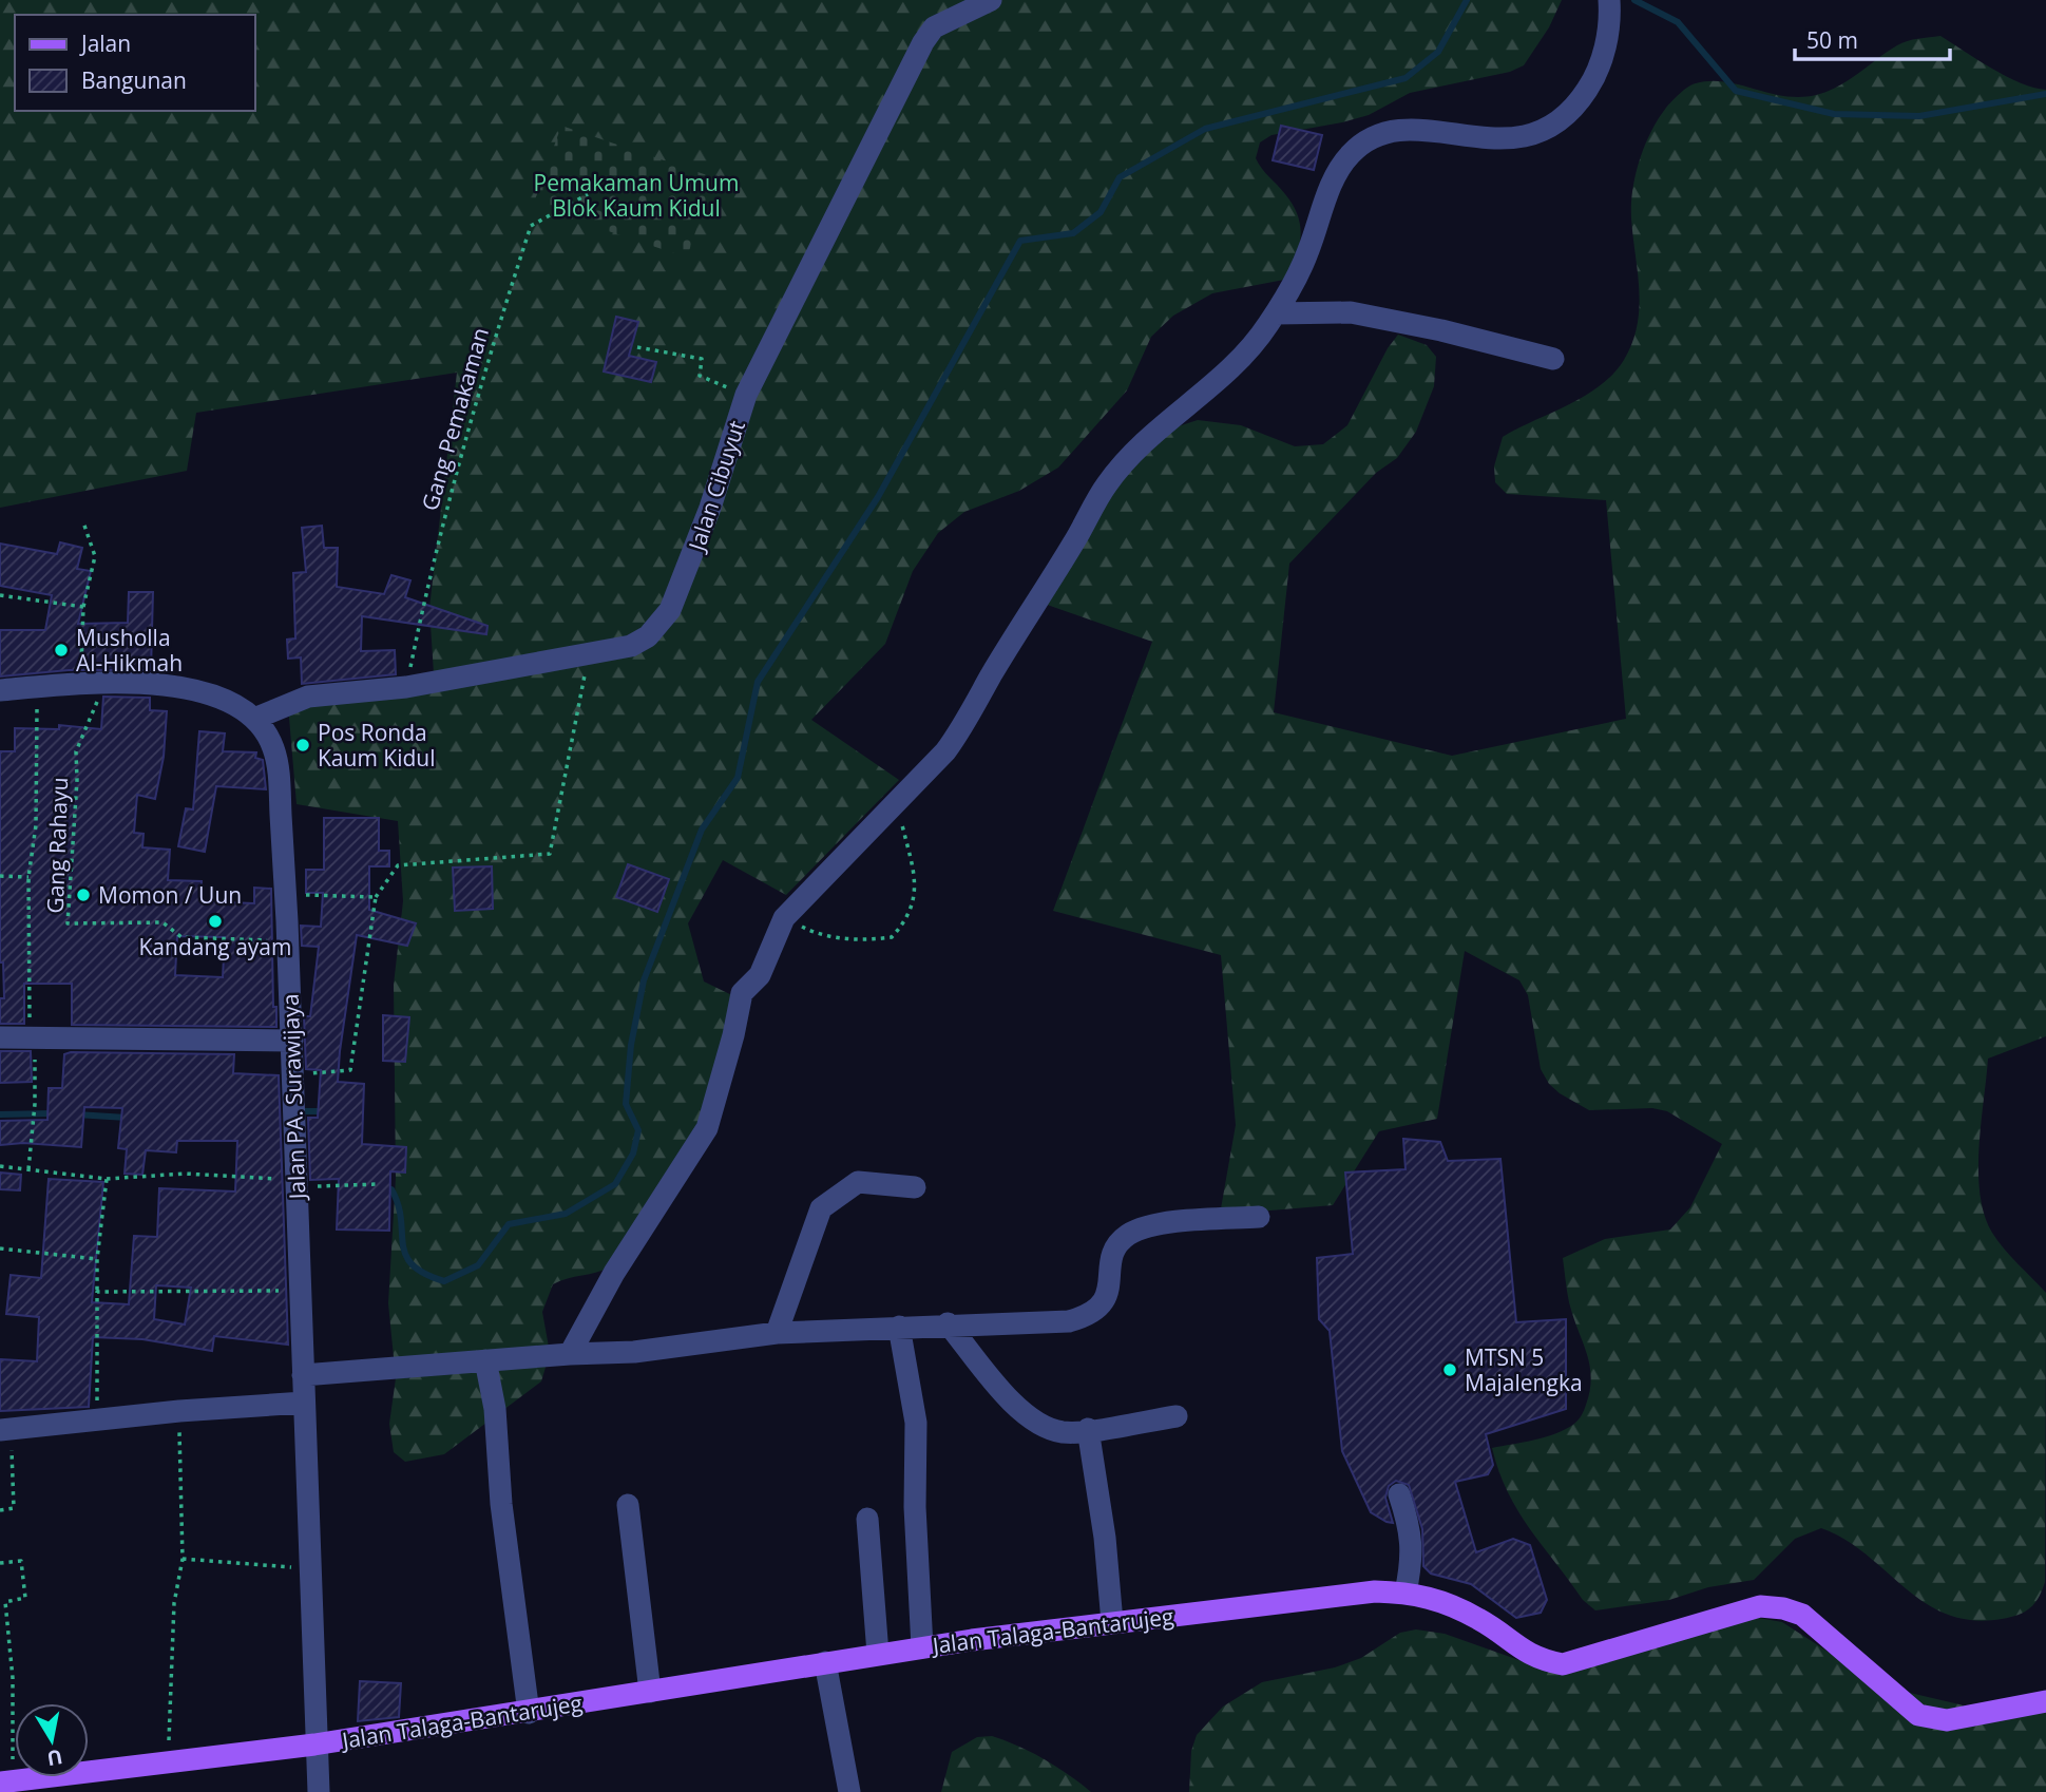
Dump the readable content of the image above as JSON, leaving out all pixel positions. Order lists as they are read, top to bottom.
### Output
{
  "streets": {
    "main road": ["Jalan Talaga-Bantarujeg"],
    "street": ["Jalan Cibuyut", "Jalan PA. Surawijaya"],
    "path": ["Gang Pemakaman", "Gang Rahayu"]
  },
  "crossings": [
    ["Gang Pemakaman", "Jalan Cibuyut"],
    ["Jalan Cibuyut", "Jalan PA. Surawijaya"],
    ["Gang Rahayu", "Jalan PA. Surawijaya"],
    ["Jalan PA. Surawijaya", "Jalan Talaga-Bantarujeg"]
  ],
  "parks": ["Pemakaman Umum Blok Kaum Kidul"],
  "places": [
    "Musholla Al-Hikmah",
    "Pos Ronda Kaum Kidul",
    "Momon / Uun",
    "Kandang ayam",
    "MTSN 5 Majalengka"
  ],
  "legend": ["Jalan", "Bangunan"],
  "scale_bar": "50 m",
  "north": "bottom"
}
